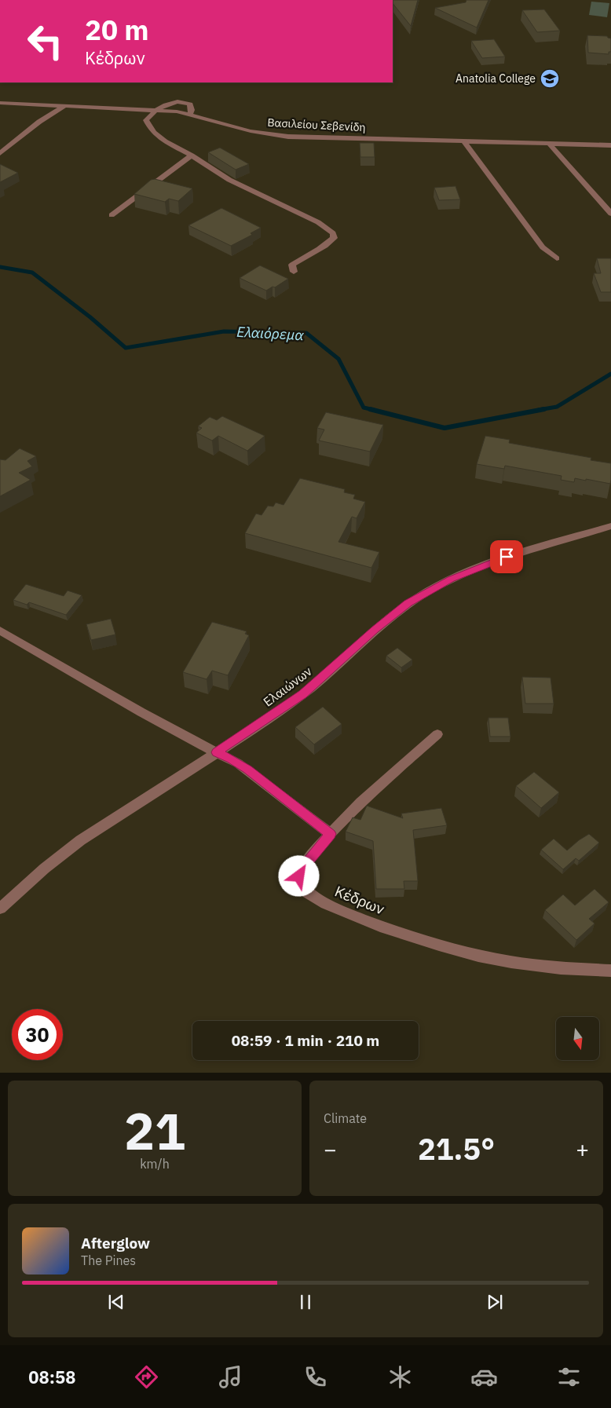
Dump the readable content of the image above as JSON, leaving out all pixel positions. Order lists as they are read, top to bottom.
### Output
{
  "streets": {
    "street": ["Βασιλείου Σεβενίδη", "Ελαιώνων", "Κέδρων"]
  },
  "water": ["Ελαιόρεμα"],
  "places": {
    "school or university": ["Anatolia College"]
  },
  "north": "bottom",
  "page": {
    "turn": ["20 m", "Κέδρων"],
    "limit": "30",
    "trip": "08:59 · 1 min · 210 m",
    "tile": [
      ["21", "km/h"],
      "Climate"
    ],
    "heat": ["−", "21.5°", "+"],
    "song": ["Afterglow", "The Pines"],
    "tabs": "08:58"
  }
}
